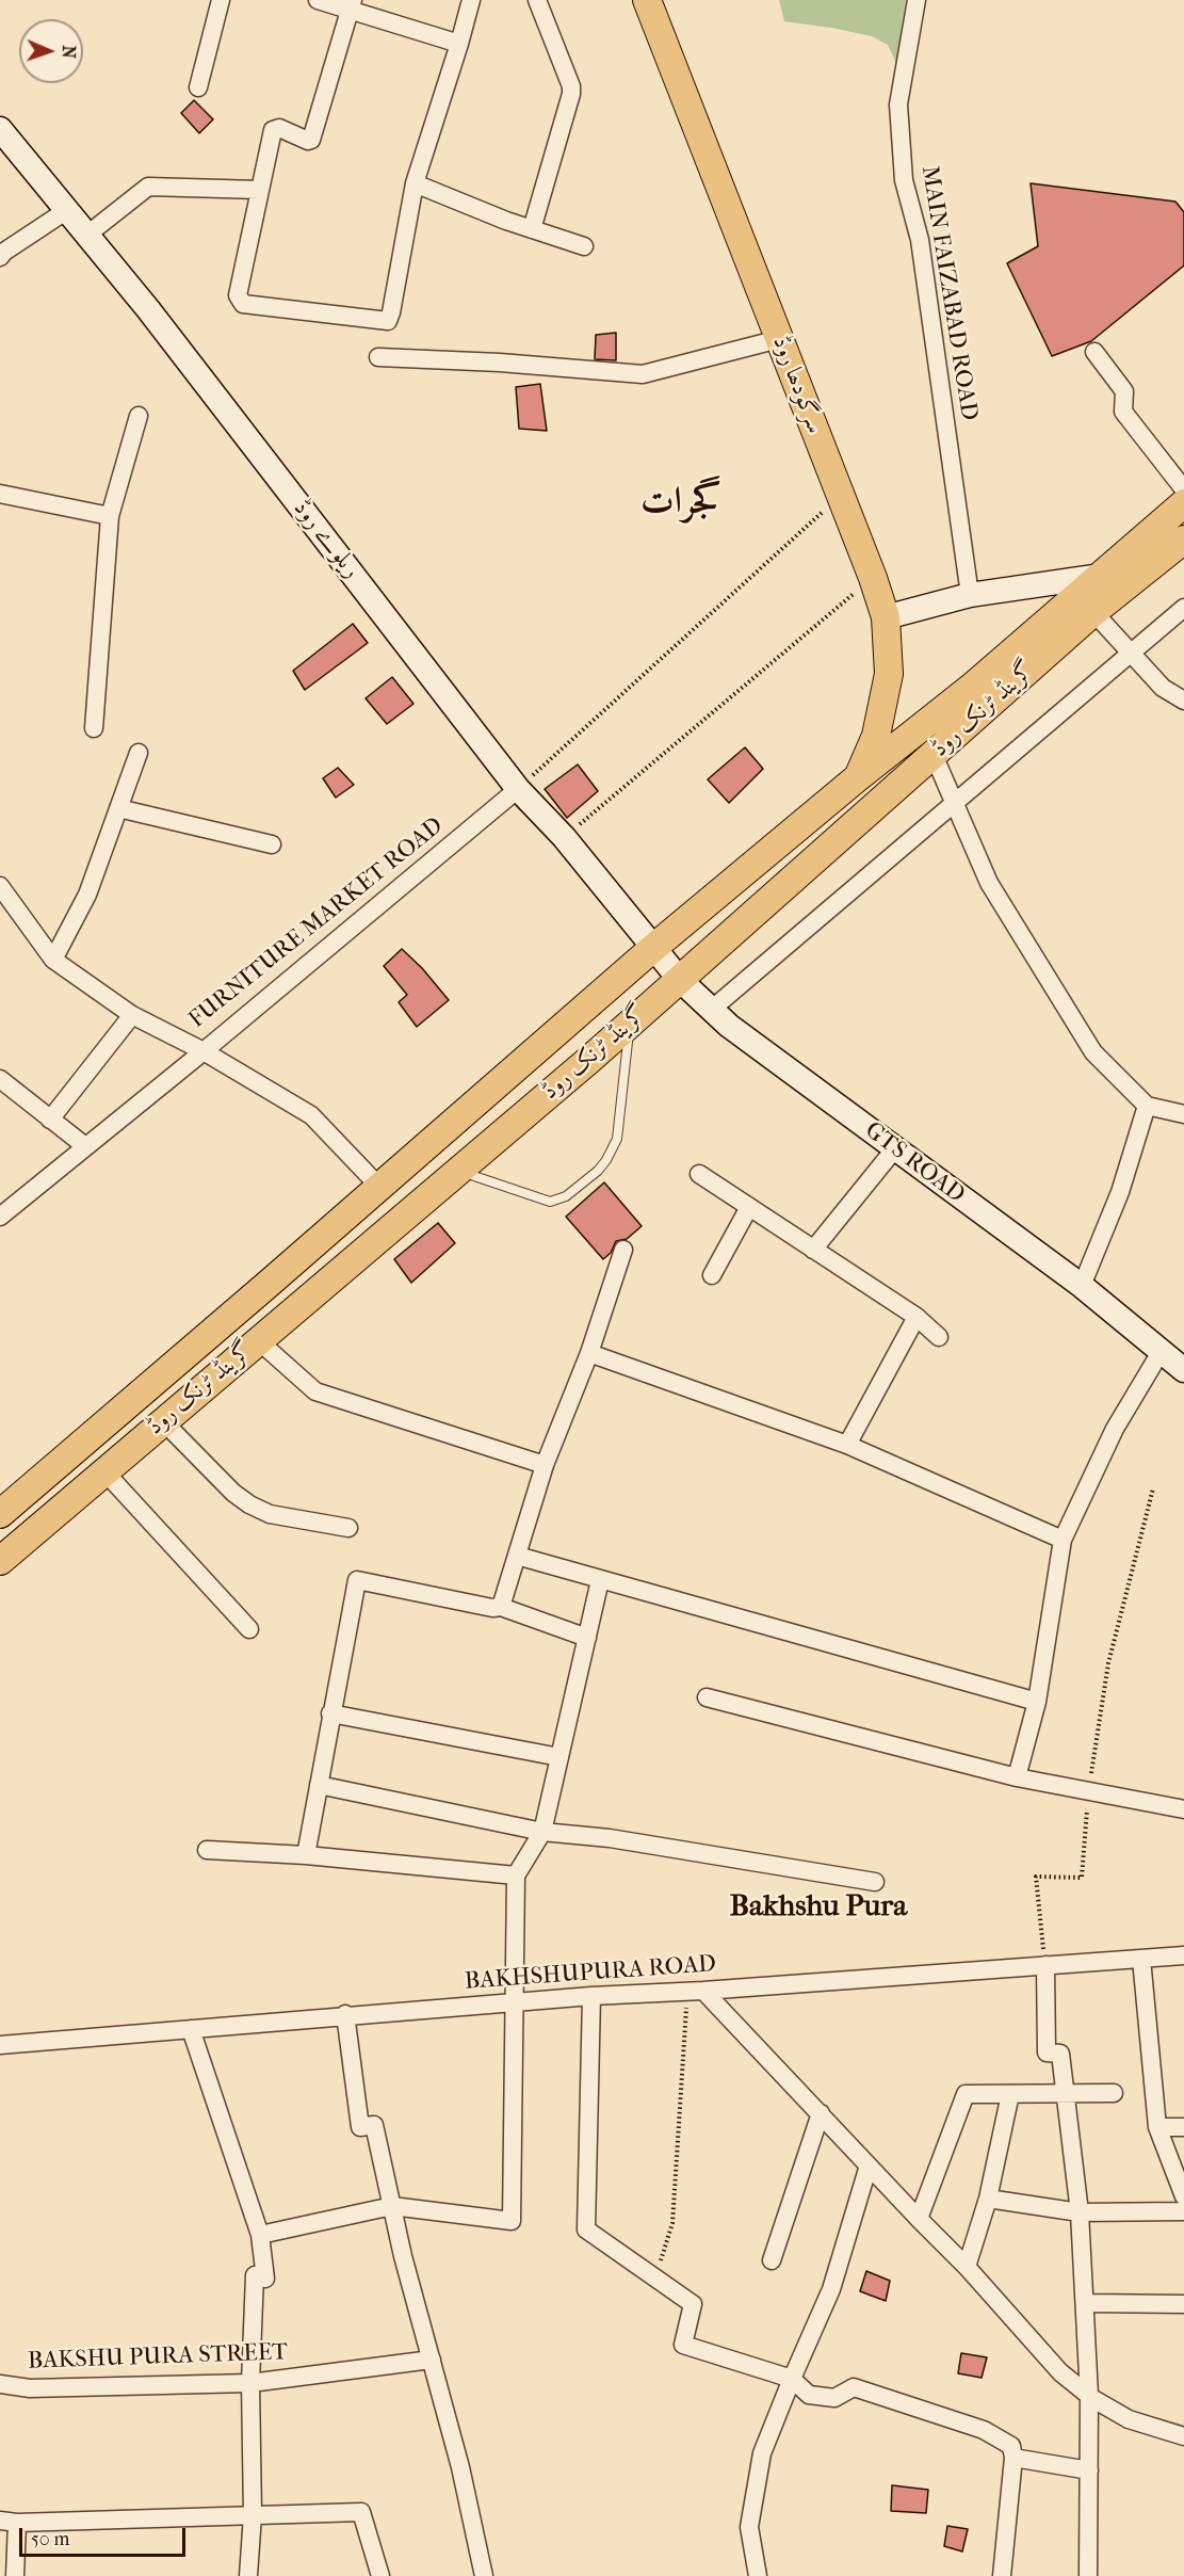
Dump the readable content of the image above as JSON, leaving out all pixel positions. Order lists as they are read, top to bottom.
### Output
{
  "streets": {
    "main road": ["سرگودھا روڈ", "گرینڈ ٹرنک روڈ"],
    "street": [
      "MAIN FAIZABAD ROAD",
      "ریلوے روڈ",
      "FURNITURE MARKET ROAD",
      "GTS ROAD",
      "BAKHSHUPURA ROAD",
      "BAKSHU PURA STREET"
    ]
  },
  "crossings": [
    ["سرگودھا روڈ", "گرینڈ ٹرنک روڈ"],
    ["ریلوے روڈ", "گرینڈ ٹرنک روڈ"],
    ["ریلوے روڈ", "FURNITURE MARKET ROAD"],
    ["ریلوے روڈ", "GTS ROAD"],
    ["گرینڈ ٹرنک روڈ", "GTS ROAD"]
  ],
  "districts": ["گجرات", "Bakhshu Pura"],
  "scale_bar": "50 m",
  "north": "right"
}
